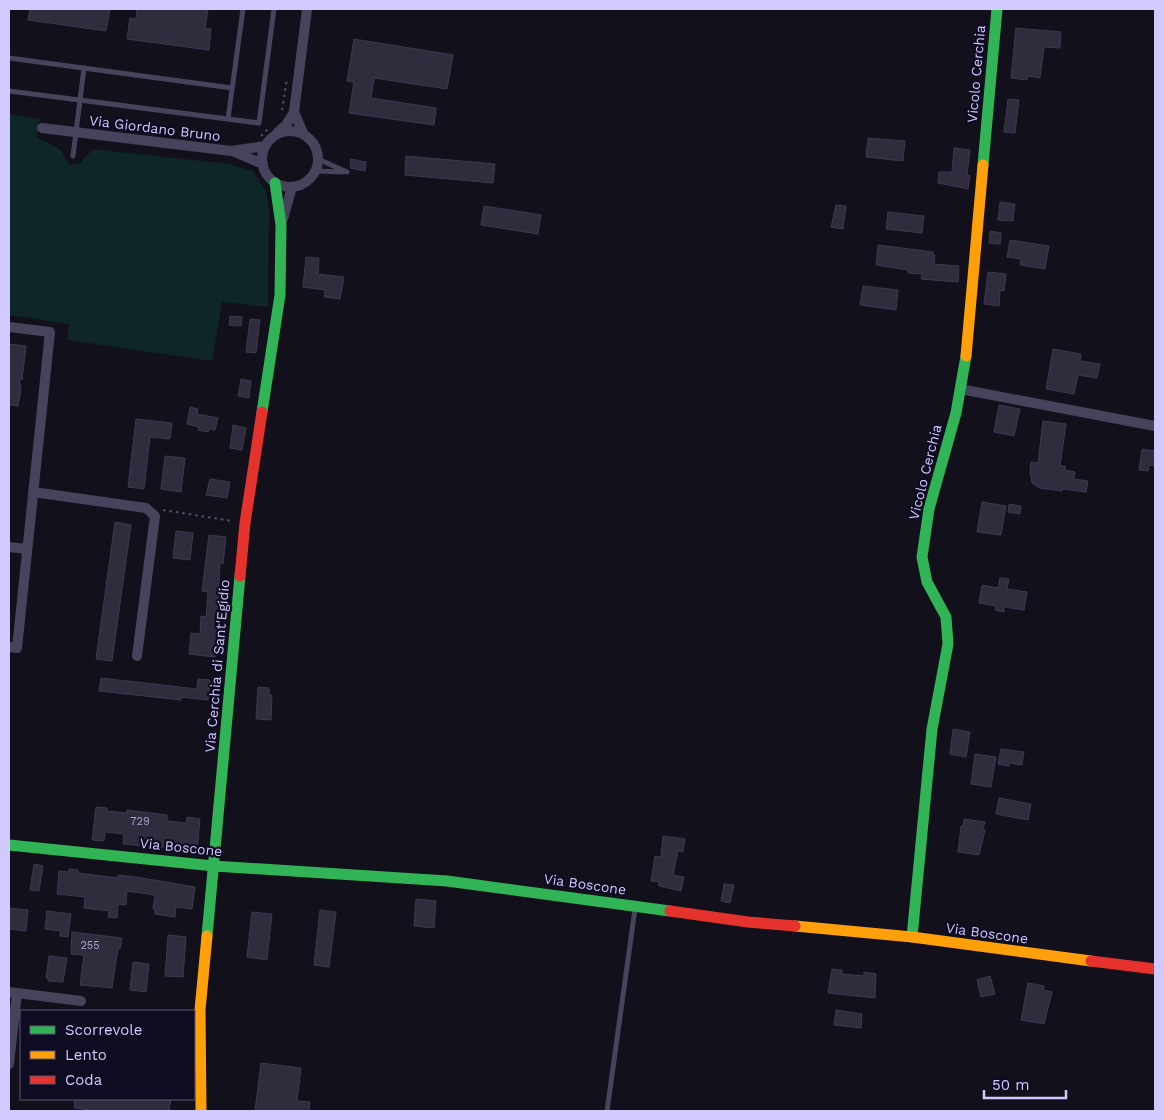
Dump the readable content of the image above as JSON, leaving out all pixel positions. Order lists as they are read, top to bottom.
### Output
{
  "streets": {
    "street": [
      "Vicolo Cerchia",
      "Via Giordano Bruno",
      "Via Cerchia di Sant'Egidio",
      "Via Boscone"
    ]
  },
  "crossings": [
    ["Vicolo Cerchia", "Via Boscone"],
    ["Via Giordano Bruno", "Via Cerchia di Sant'Egidio"],
    ["Via Cerchia di Sant'Egidio", "Via Boscone"]
  ],
  "house_numbers": ["729", "255"],
  "legend": ["Scorrevole", "Lento", "Coda"],
  "scale_bar": "50 m"
}
